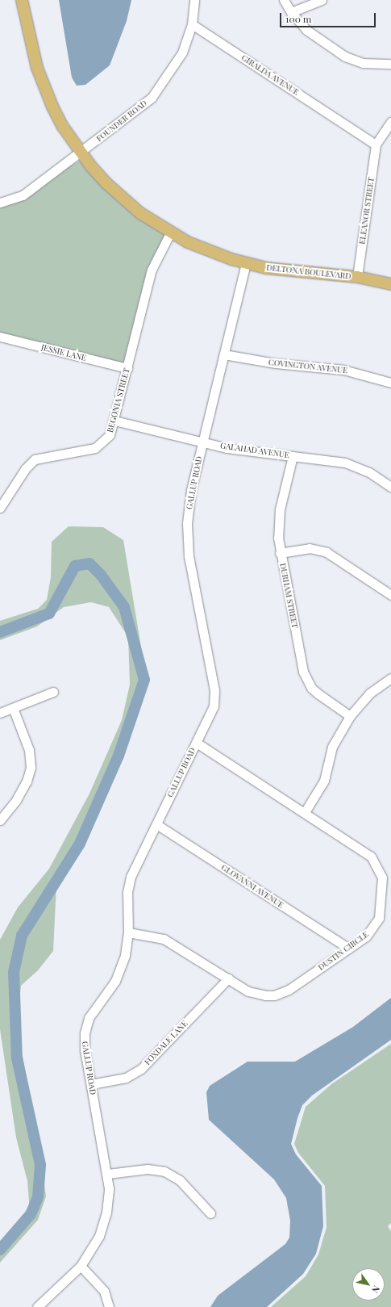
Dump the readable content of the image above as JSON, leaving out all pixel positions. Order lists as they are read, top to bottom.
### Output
{
  "streets": {
    "main road": ["DELTONA BOULEVARD"],
    "street": [
      "GIRALDA AVENUE",
      "FOUNDER ROAD",
      "ELEANOR STREET",
      "JESSIE LANE",
      "COVINGTON AVENUE",
      "BEGONIA STREET",
      "GALAHAD AVENUE",
      "GALLUP ROAD",
      "DURHAM STREET",
      "GLOVANNI AVENUE",
      "DUSTIN CIRCLE",
      "FOXDALE LANE"
    ]
  },
  "crossings": [
    ["GIRALDA AVENUE", "FOUNDER ROAD"],
    ["GIRALDA AVENUE", "ELEANOR STREET"],
    ["FOUNDER ROAD", "DELTONA BOULEVARD"],
    ["ELEANOR STREET", "DELTONA BOULEVARD"],
    ["DELTONA BOULEVARD", "BEGONIA STREET"],
    ["DELTONA BOULEVARD", "GALLUP ROAD"],
    ["JESSIE LANE", "BEGONIA STREET"],
    ["COVINGTON AVENUE", "GALLUP ROAD"],
    ["BEGONIA STREET", "GALAHAD AVENUE"],
    ["GALAHAD AVENUE", "GALLUP ROAD"],
    ["GALAHAD AVENUE", "DURHAM STREET"],
    ["GALLUP ROAD", "GLOVANNI AVENUE"],
    ["GALLUP ROAD", "DUSTIN CIRCLE"],
    ["GALLUP ROAD", "FOXDALE LANE"],
    ["GLOVANNI AVENUE", "DUSTIN CIRCLE"],
    ["DUSTIN CIRCLE", "FOXDALE LANE"]
  ],
  "scale_bar": "100 m",
  "north": "bottom right"
}
